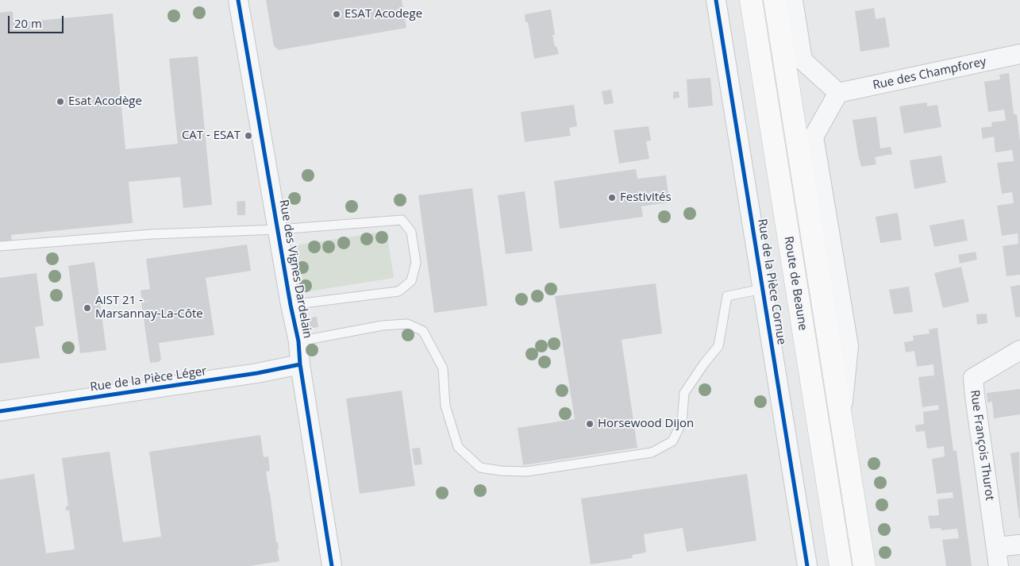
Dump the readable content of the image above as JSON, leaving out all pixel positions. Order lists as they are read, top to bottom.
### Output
{
  "streets": {
    "main road": ["Route de Beaune"],
    "street": [
      "Rue des Champforey",
      "Rue des Vignes Dardelain",
      "Rue de la Pièce Cornue",
      "Rue de la Pièce Léger",
      "Rue François Thurot"
    ]
  },
  "crossings": [
    ["Rue des Champforey", "Route de Beaune"],
    ["Rue des Vignes Dardelain", "Rue de la Pièce Léger"]
  ],
  "places": [
    "ESAT Acodege",
    "Esat Acodège",
    "CAT - ESAT",
    "Festivités",
    "AIST 21 - Marsannay-La-Côte",
    "Horsewood Dijon"
  ],
  "scale_bar": "20 m"
}
